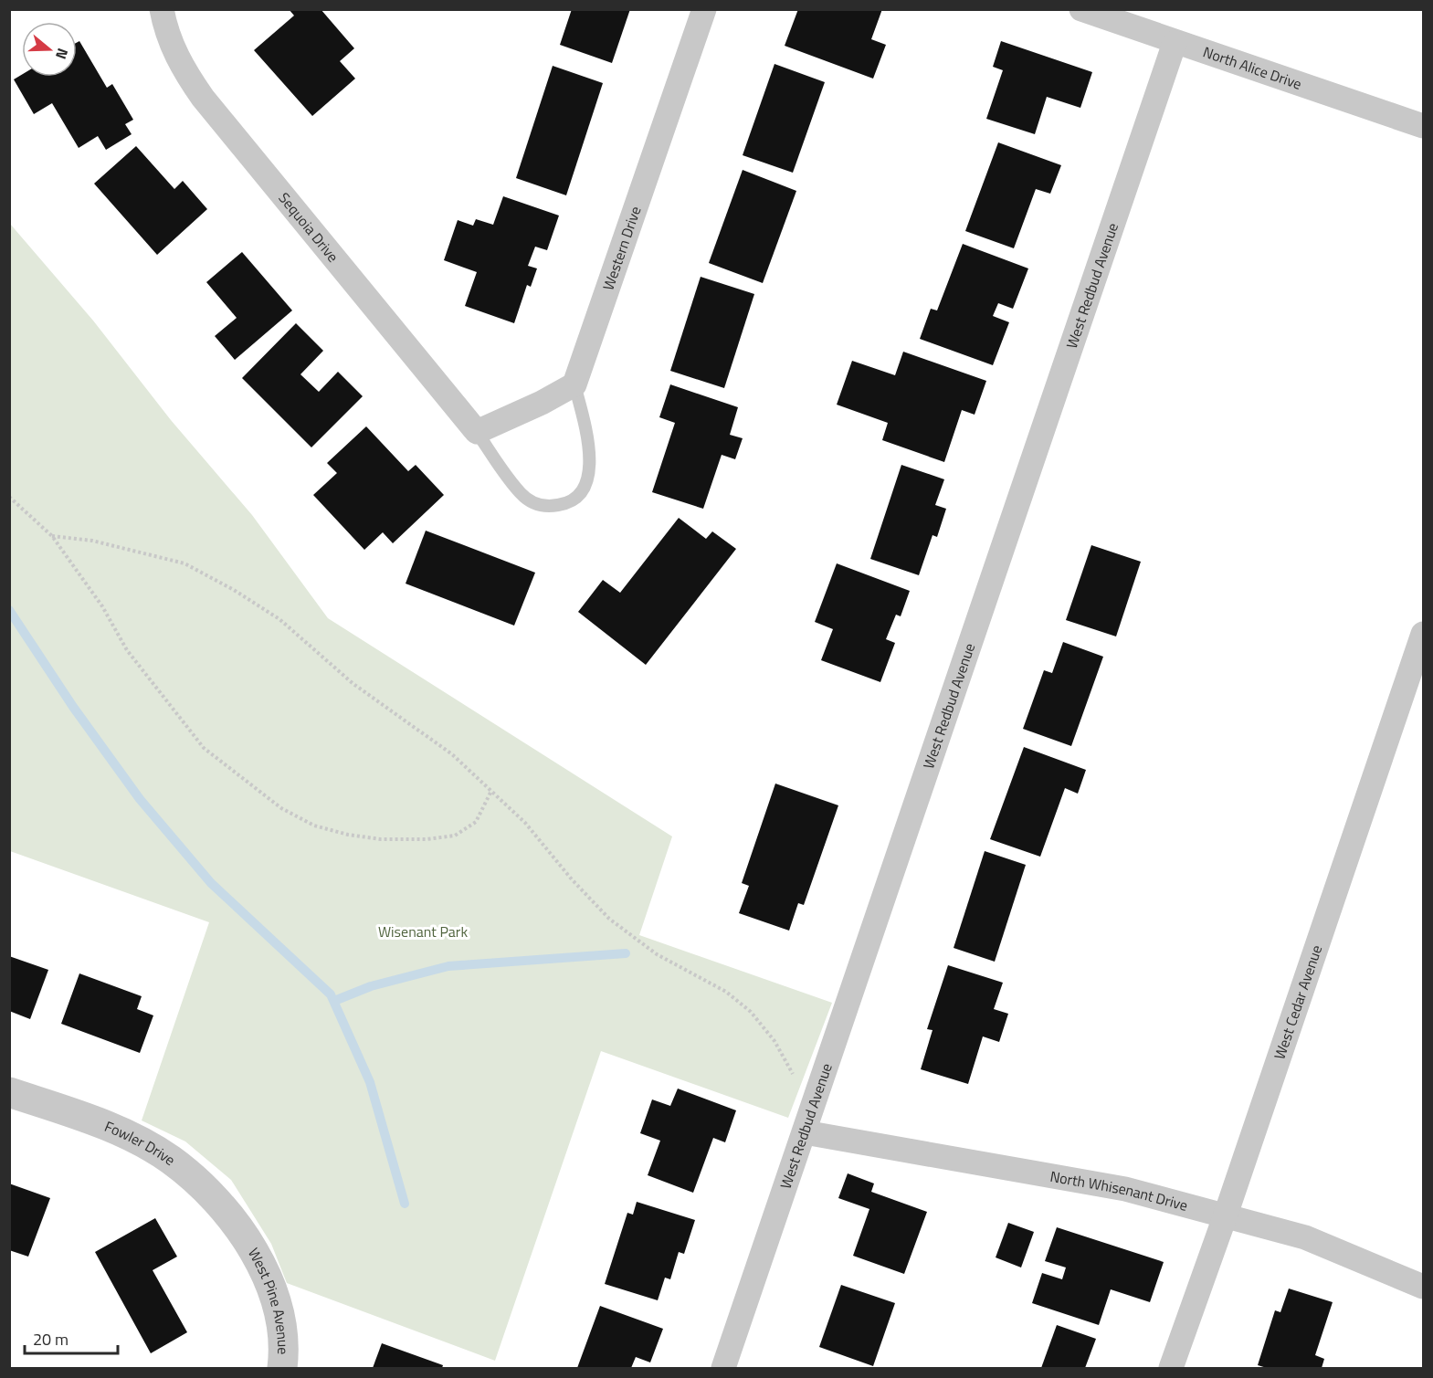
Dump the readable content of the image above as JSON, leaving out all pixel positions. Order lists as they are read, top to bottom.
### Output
{
  "streets": {
    "street": [
      "North Alice Drive",
      "Sequoia Drive",
      "Western Drive",
      "West Redbud Avenue",
      "West Cedar Avenue",
      "Fowler Drive",
      "North Whisenant Drive",
      "West Pine Avenue"
    ]
  },
  "crossings": [
    ["North Alice Drive", "West Redbud Avenue"],
    ["West Redbud Avenue", "North Whisenant Drive"],
    ["West Cedar Avenue", "North Whisenant Drive"],
    ["Fowler Drive", "West Pine Avenue"]
  ],
  "parks": ["Wisenant Park"],
  "scale_bar": "20 m",
  "north": "right"
}
